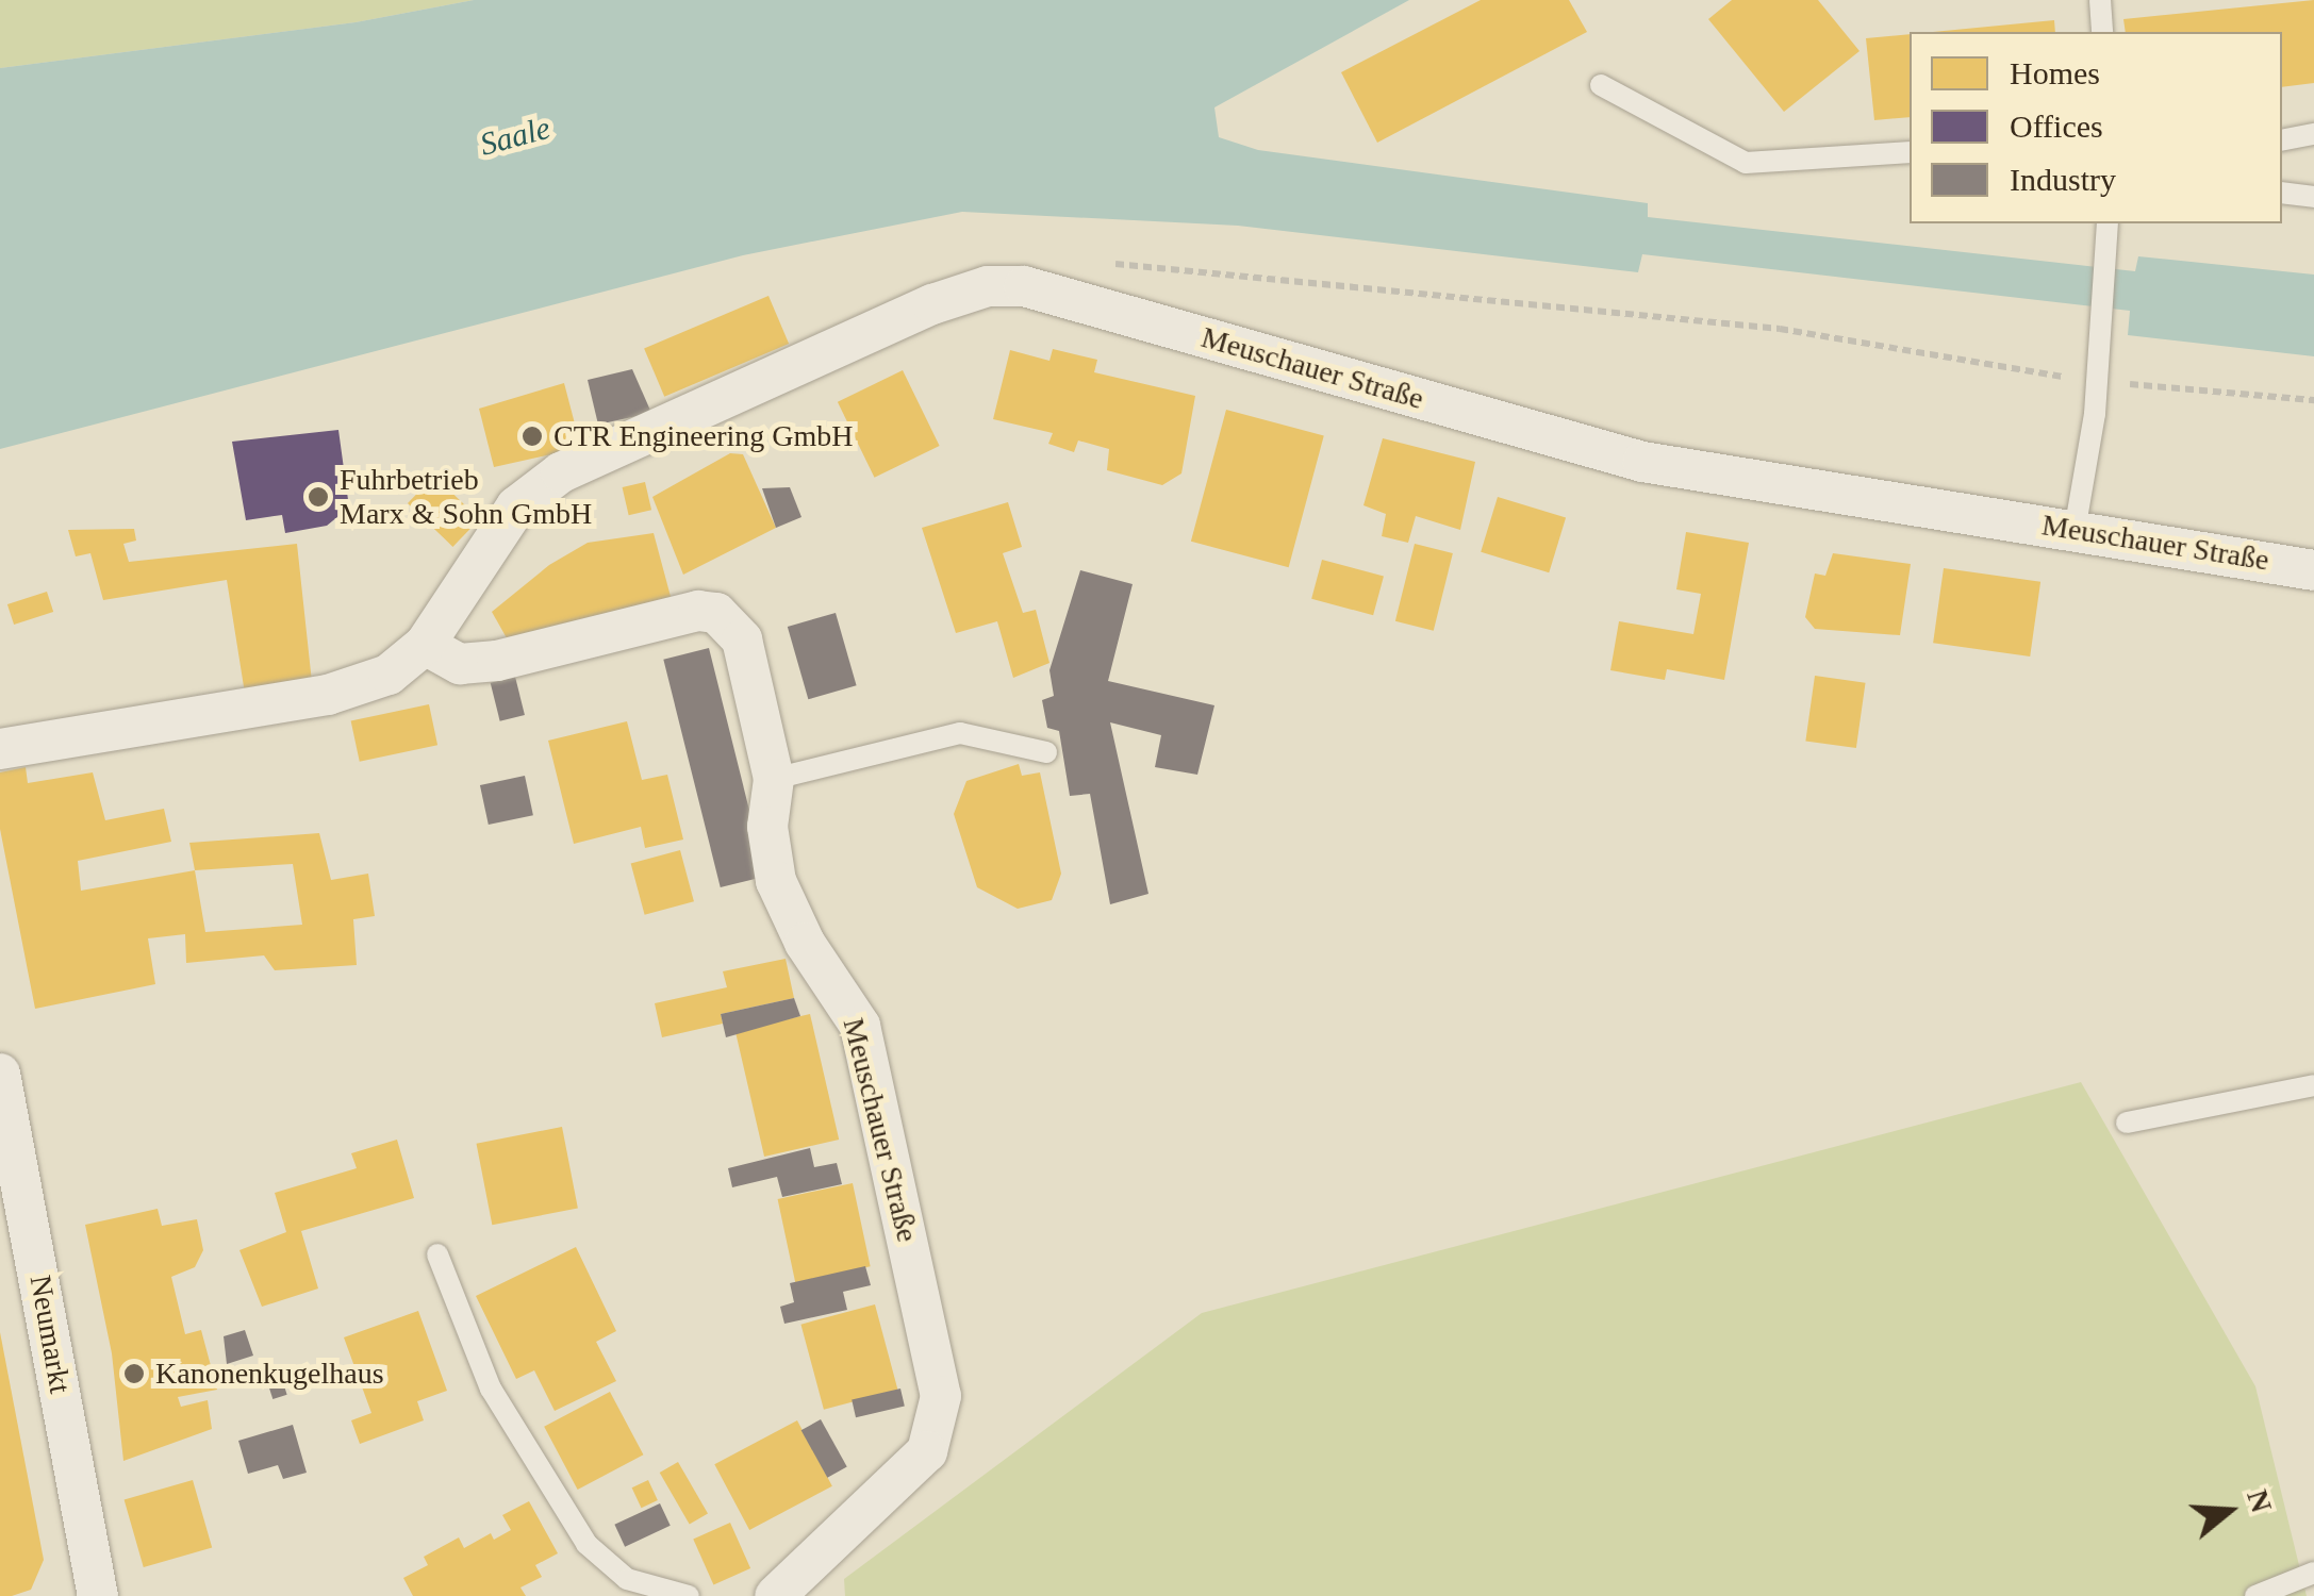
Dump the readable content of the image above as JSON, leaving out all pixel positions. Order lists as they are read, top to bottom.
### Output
{
  "streets": {
    "street": ["Meuschauer Straße", "Neumarkt"]
  },
  "water": ["Saale"],
  "places": ["CTR Engineering GmbH", "Fuhrbetrieb Marx & Sohn GmbH", "Kanonenkugelhaus"],
  "legend": ["Homes", "Offices", "Industry"],
  "north": "right"
}
